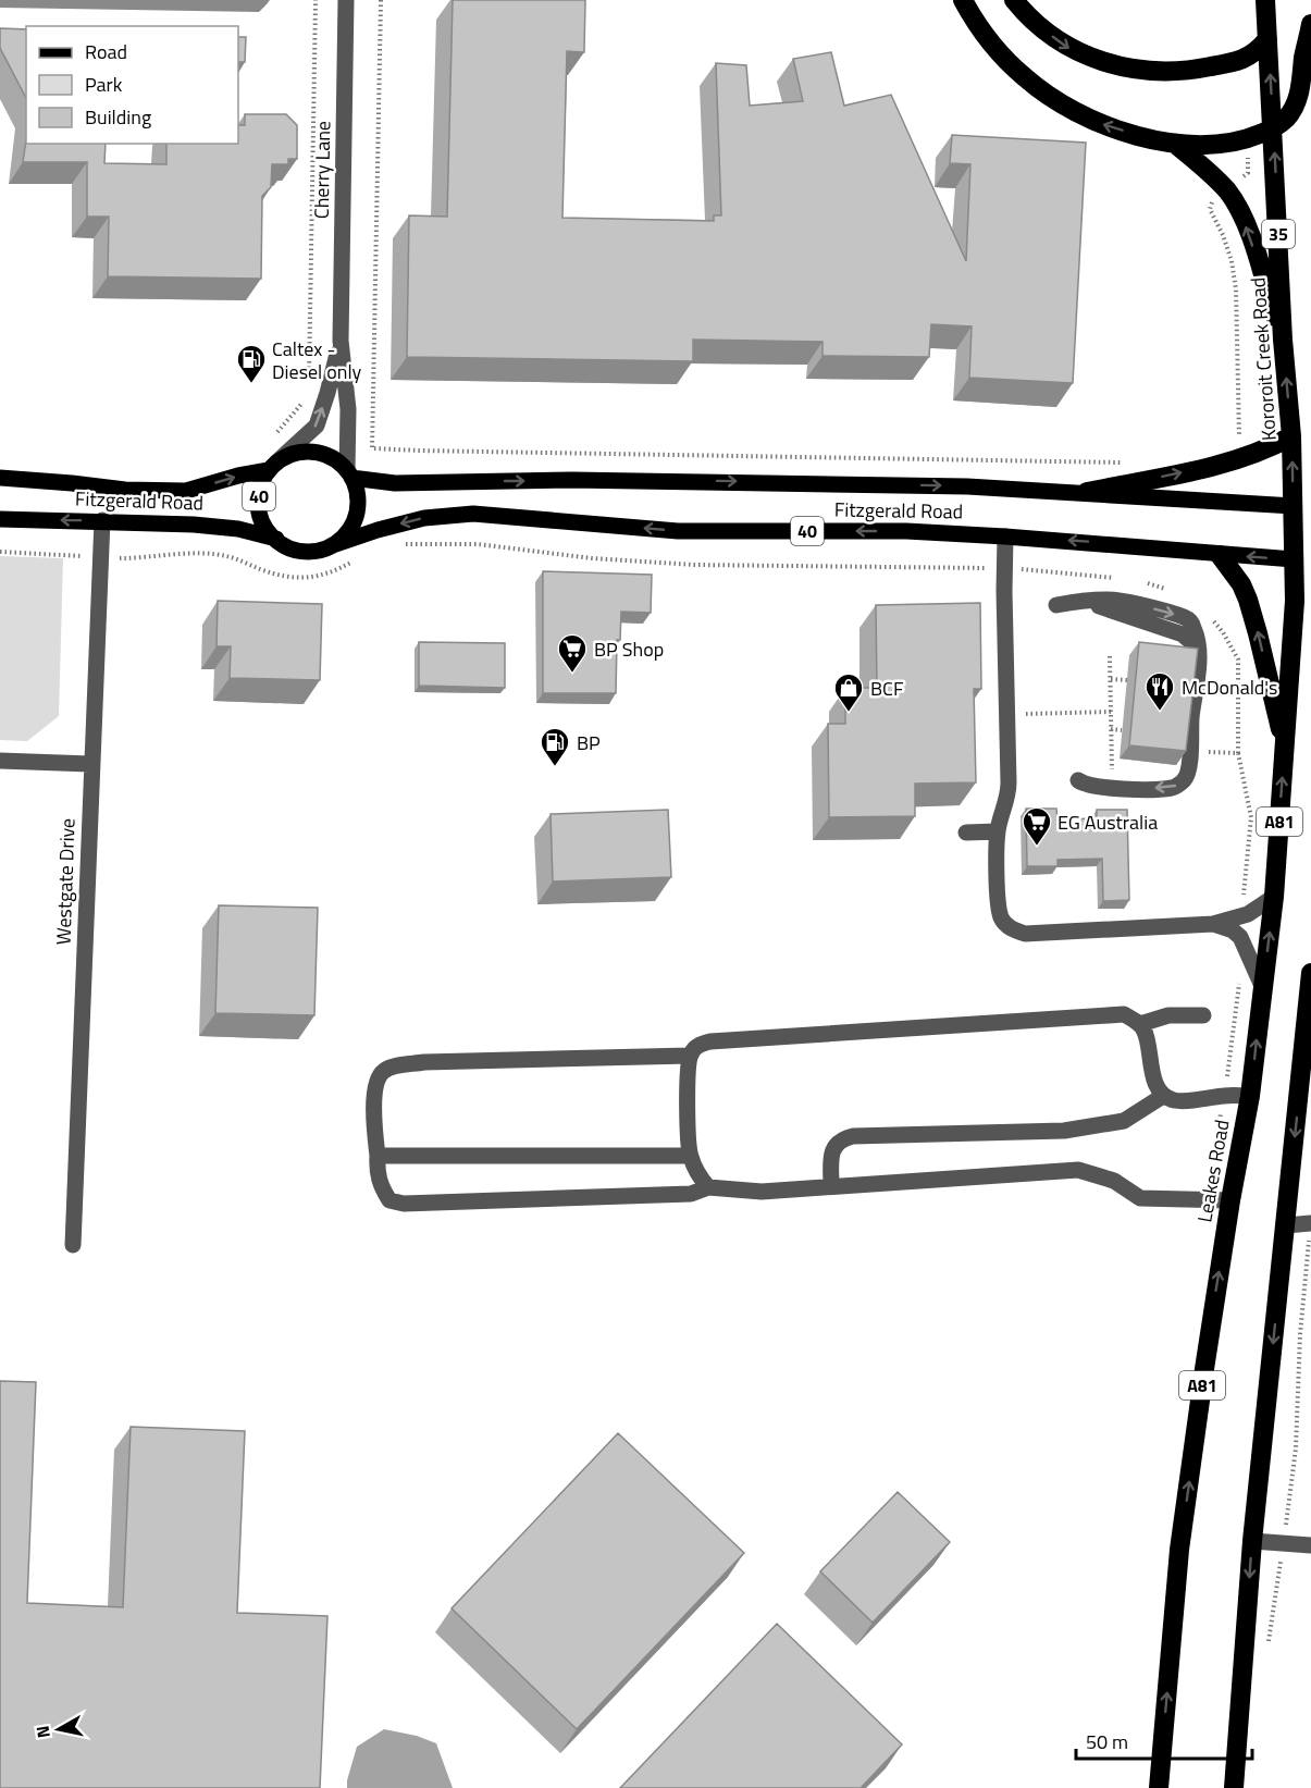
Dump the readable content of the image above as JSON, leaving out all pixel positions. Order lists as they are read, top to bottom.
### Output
{
  "streets": {
    "highway": [
      "35",
      "Kororoit Creek Road",
      "A81",
      "Leakes Road"
    ],
    "main road": ["40", "Fitzgerald Road"],
    "street": ["Cherry Lane", "Westgate Drive"]
  },
  "crossings": [
    ["Cherry Lane", "40"],
    ["Cherry Lane", "Fitzgerald Road"],
    ["Kororoit Creek Road", "Fitzgerald Road"],
    ["Kororoit Creek Road", "Leakes Road"],
    ["40", "Fitzgerald Road"],
    ["Fitzgerald Road", "Westgate Drive"],
    ["Fitzgerald Road", "Leakes Road"]
  ],
  "one_way": ["Kororoit Creek Road"],
  "places": {
    "fuel station": ["Caltex - Diesel only", "BP"],
    "supermarket": ["BP Shop", "EG Australia"],
    "restaurant": ["McDonald's"],
    "shop": ["BCF"]
  },
  "legend": ["Road", "Park", "Building"],
  "scale_bar": "50 m",
  "north": "left"
}
